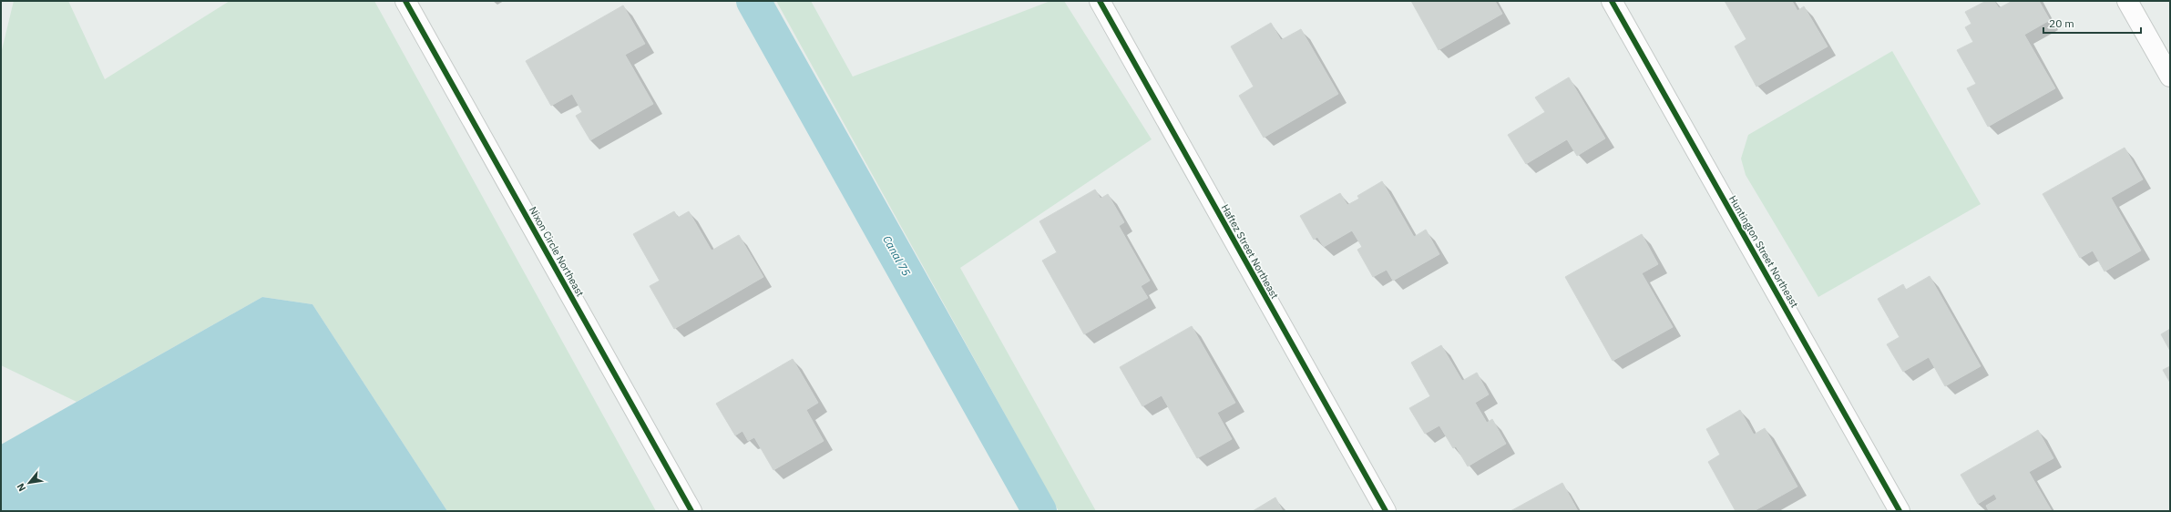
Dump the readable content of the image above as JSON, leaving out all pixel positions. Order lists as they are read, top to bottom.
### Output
{
  "streets": {
    "street": ["Nixon Circle Northeast", "Haftez Street Northeast", "Huntington Street Northeast"]
  },
  "water": ["Canal 75"],
  "scale_bar": "20 m",
  "north": "bottom left"
}
